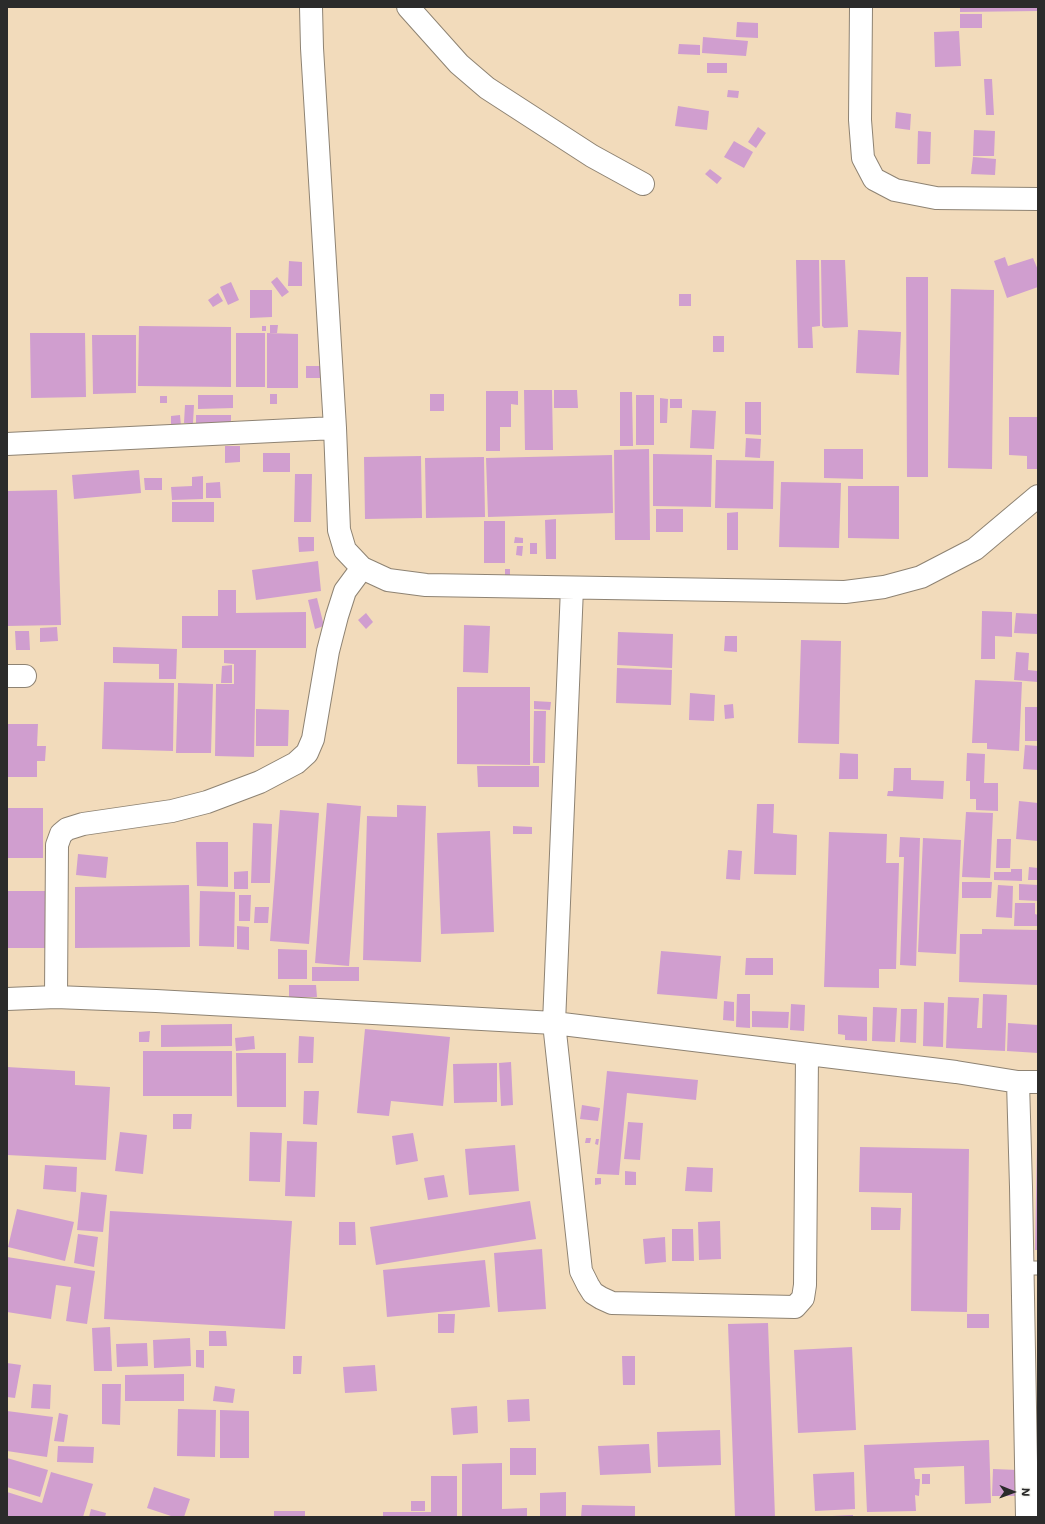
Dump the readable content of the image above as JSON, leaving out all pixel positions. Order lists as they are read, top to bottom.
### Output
{
  "north": "right"
}
